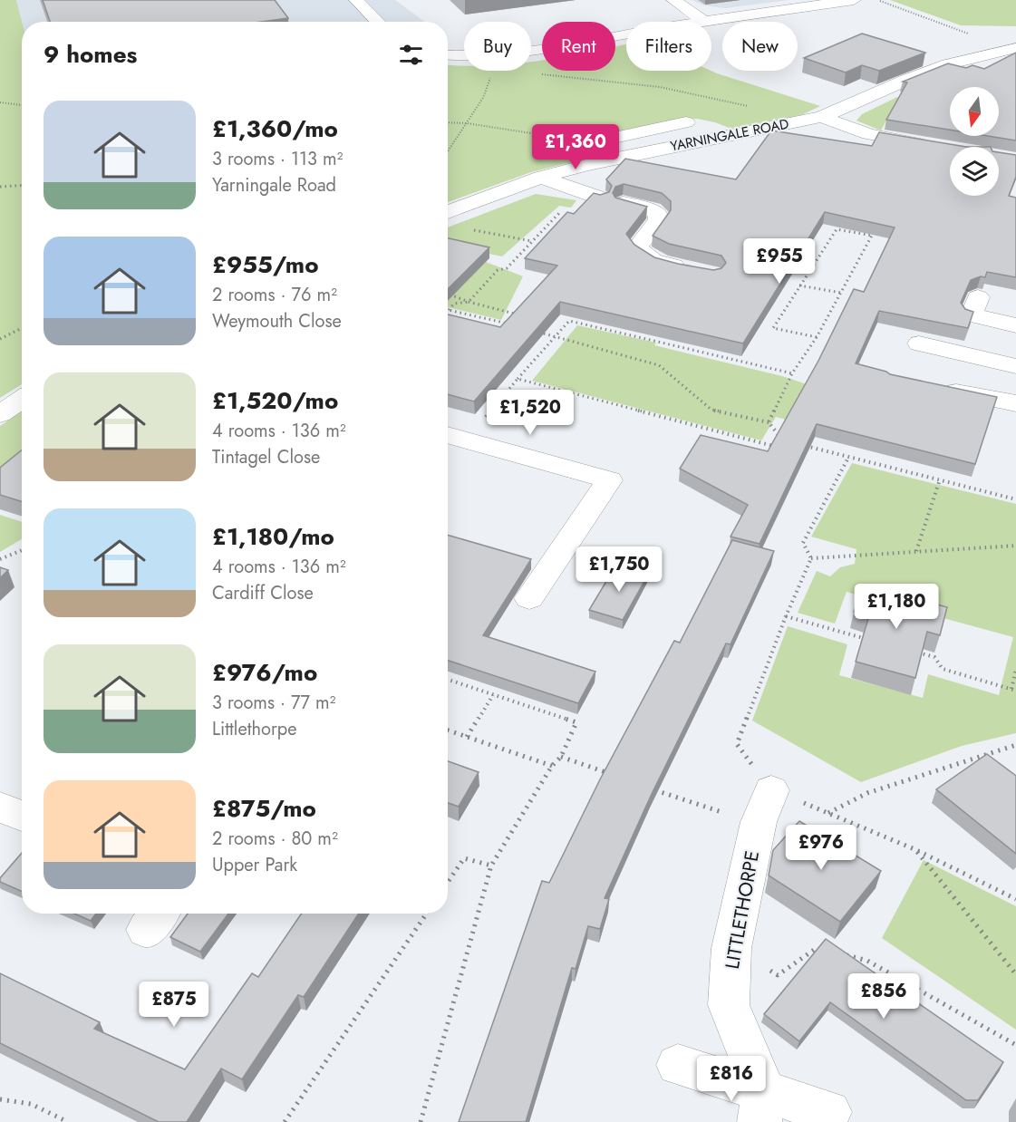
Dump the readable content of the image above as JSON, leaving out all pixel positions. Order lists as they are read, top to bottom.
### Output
{
  "streets": {
    "street": ["YARNINGALE ROAD", "LITTLETHORPE"]
  },
  "north": "bottom",
  "page": {
    "chip": [
      "Buy",
      "Rent",
      "Filters",
      "New"
    ],
    "heading": "9 homes",
    "list": [
      {
        "name": "£1,360/mo",
        "note": "3 rooms · 113 m² · Yarningale Road"
      },
      {
        "name": "£955/mo",
        "note": "2 rooms · 76 m² · Weymouth Close"
      },
      {
        "name": "£1,520/mo",
        "note": "4 rooms · 136 m² · Tintagel Close"
      },
      {
        "name": "£1,180/mo",
        "note": "4 rooms · 136 m² · Cardiff Close"
      },
      {
        "name": "£976/mo",
        "note": "3 rooms · 77 m² · Littlethorpe"
      },
      {
        "name": "£875/mo",
        "note": "2 rooms · 80 m² · Upper Park"
      }
    ],
    "price": [
      "£1,360",
      "£955",
      "£1,520",
      "£1,750",
      "£1,180",
      "£976",
      "£856",
      "£875",
      "£816"
    ]
  }
}
